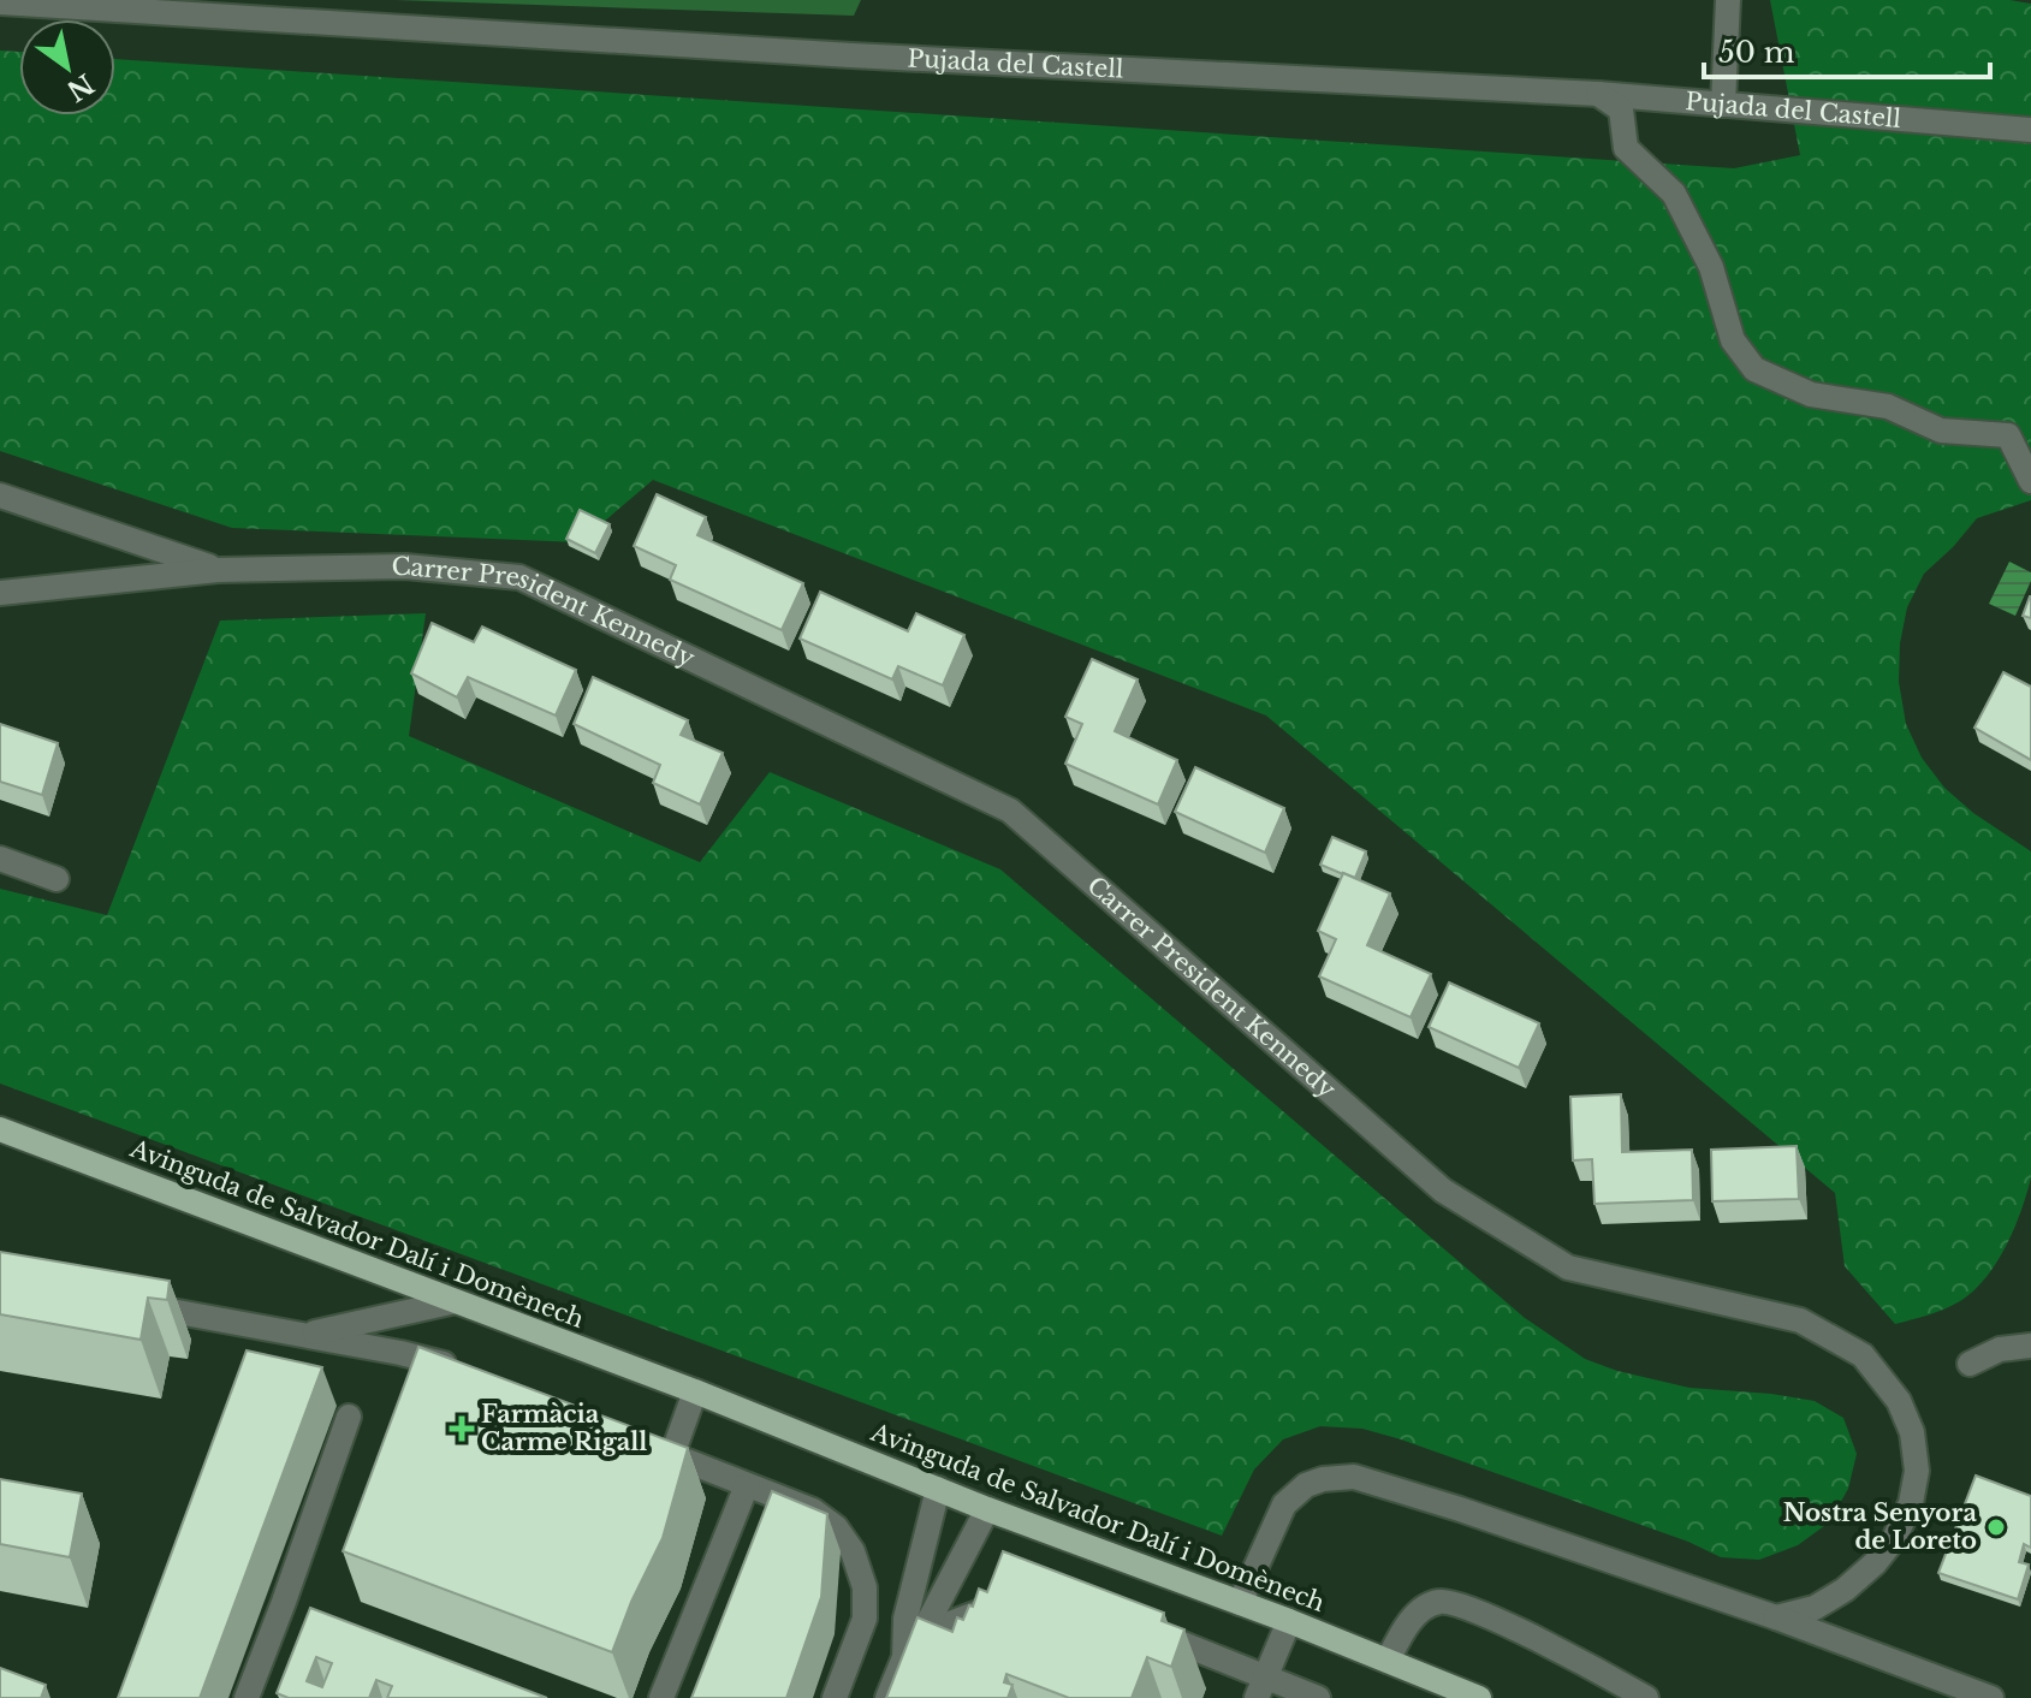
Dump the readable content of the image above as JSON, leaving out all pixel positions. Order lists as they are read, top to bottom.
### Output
{
  "streets": {
    "main road": ["Avinguda de Salvador Dalí i Domènech"],
    "street": ["Pujada del Castell", "Carrer President Kennedy"]
  },
  "places": {
    "health": ["Farmàcia Carme Rigall"],
    "other": ["Nostra Senyora de Loreto"]
  },
  "scale_bar": "50 m",
  "north": "bottom right"
}
